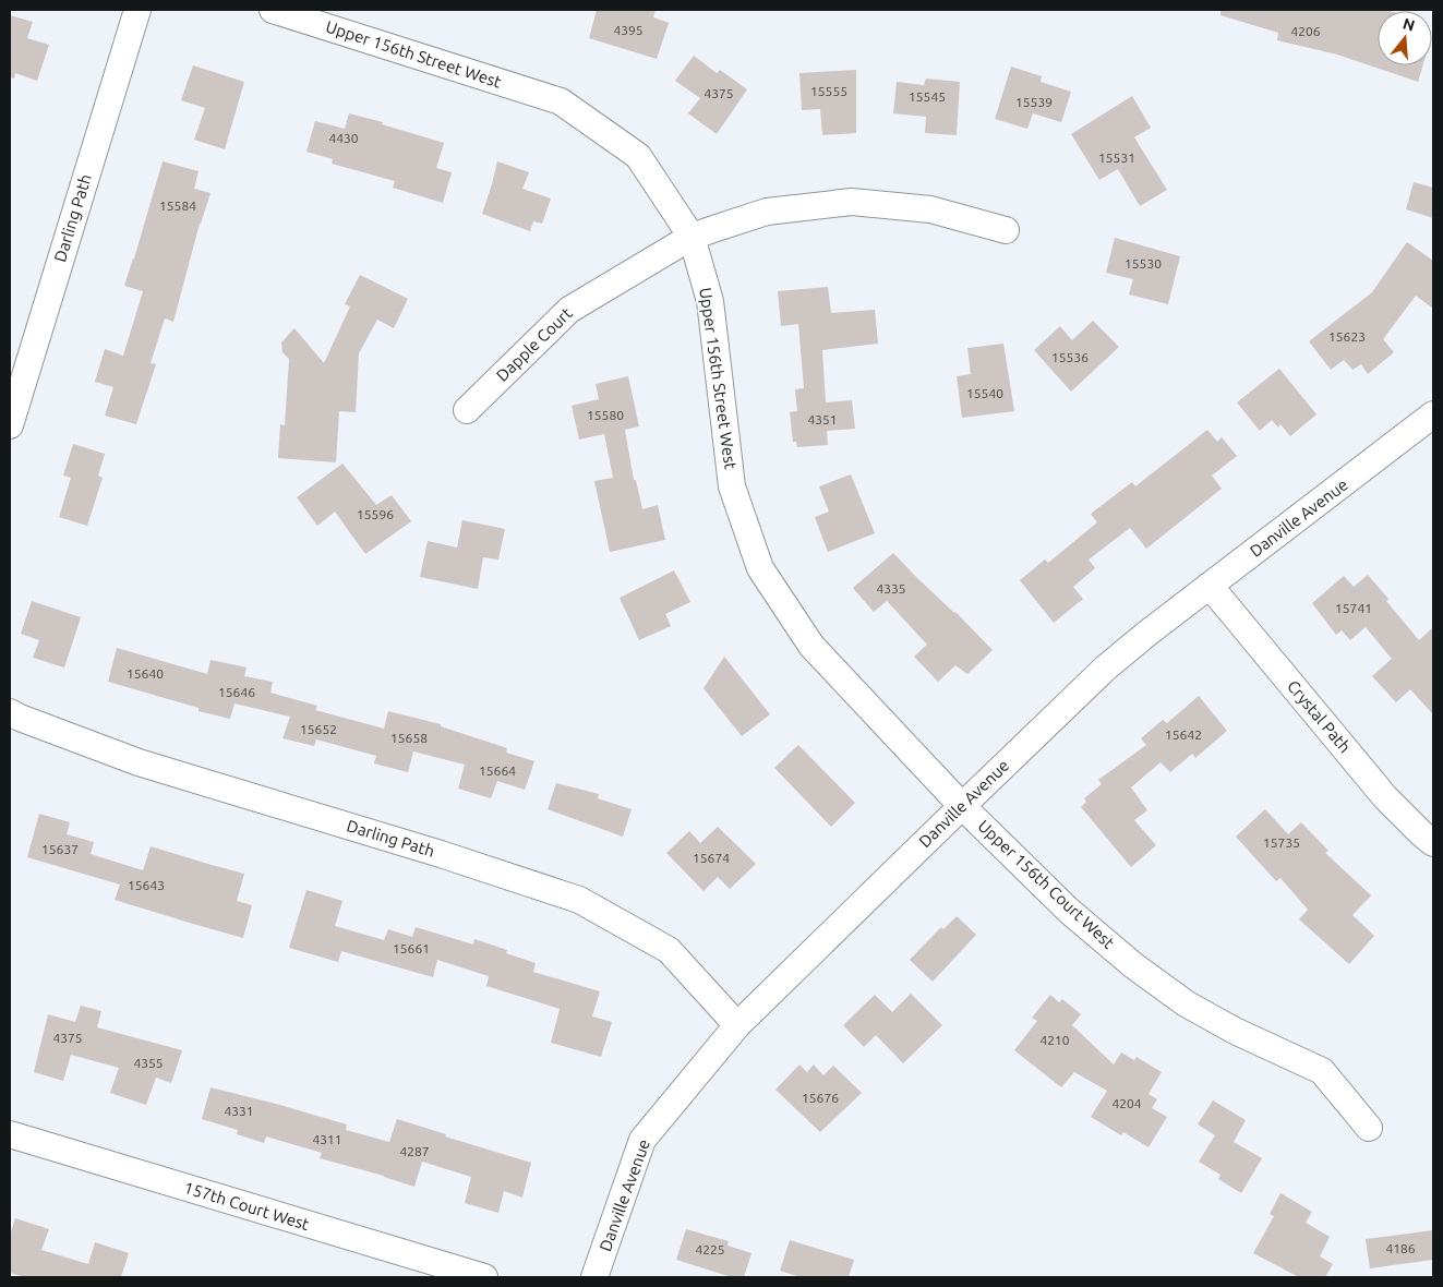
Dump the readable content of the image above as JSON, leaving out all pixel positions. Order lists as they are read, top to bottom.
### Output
{
  "streets": {
    "street": [
      "Upper 156th Street West",
      "Darling Path",
      "Dapple Court",
      "Danville Avenue",
      "Crystal Path",
      "Upper 156th Court West",
      "157th Court West"
    ]
  },
  "crossings": [
    ["Upper 156th Street West", "Dapple Court"],
    ["Upper 156th Street West", "Danville Avenue"],
    ["Upper 156th Street West", "Upper 156th Court West"],
    ["Darling Path", "Danville Avenue"],
    ["Danville Avenue", "Crystal Path"],
    ["Danville Avenue", "Upper 156th Court West"]
  ],
  "house_numbers": [
    "4395",
    "4206",
    "15555",
    "4375",
    "15545",
    "15539",
    "4430",
    "15531",
    "15584",
    "15530",
    "15623",
    "15536",
    "15540",
    "15580",
    "4351",
    "15596",
    "4335",
    "15741",
    "15640",
    "15646",
    "15652",
    "15642",
    "15658",
    "15664",
    "15735",
    "15637",
    "15674",
    "15643",
    "15661",
    "4375",
    "4210",
    "4355",
    "15676",
    "4204",
    "4331",
    "4311",
    "4287",
    "4186",
    "4225"
  ],
  "north": "top"
}
